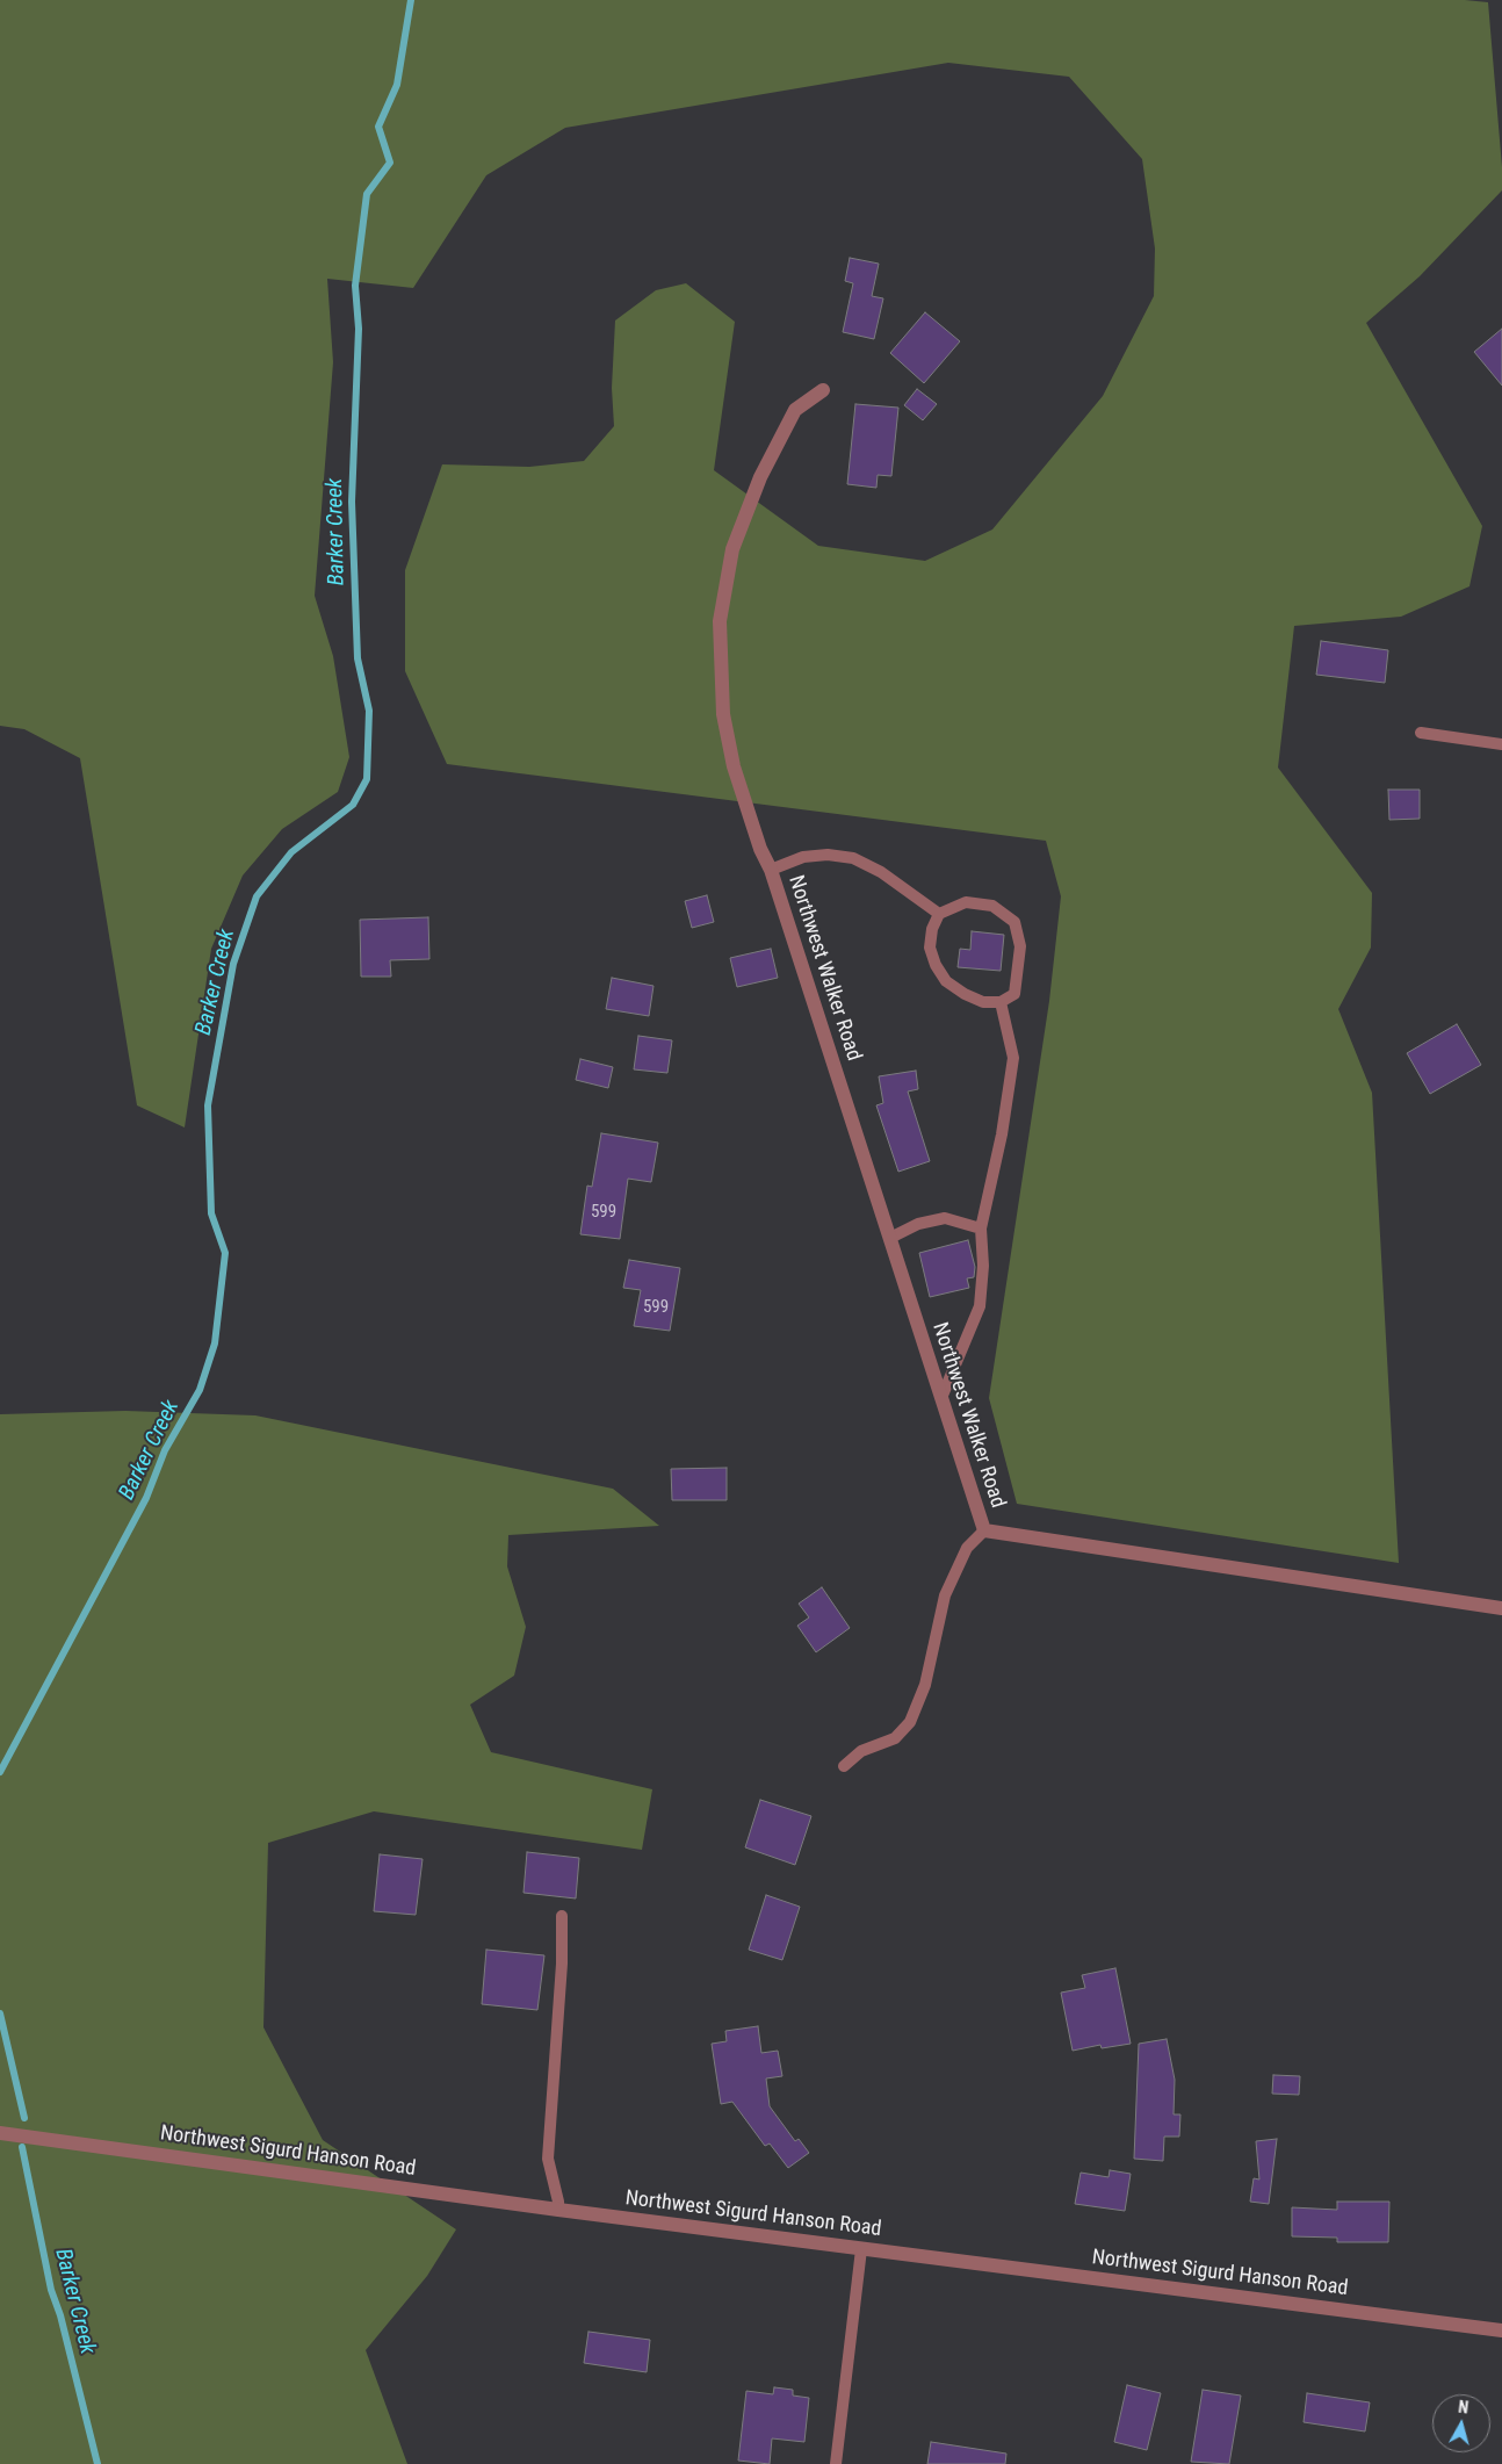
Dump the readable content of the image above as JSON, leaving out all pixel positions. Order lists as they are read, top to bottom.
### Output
{
  "streets": {
    "street": ["Northwest Walker Road", "Northwest Sigurd Hanson Road"]
  },
  "water": ["Barker Creek"],
  "house_numbers": ["599", "599"],
  "north": "top"
}
